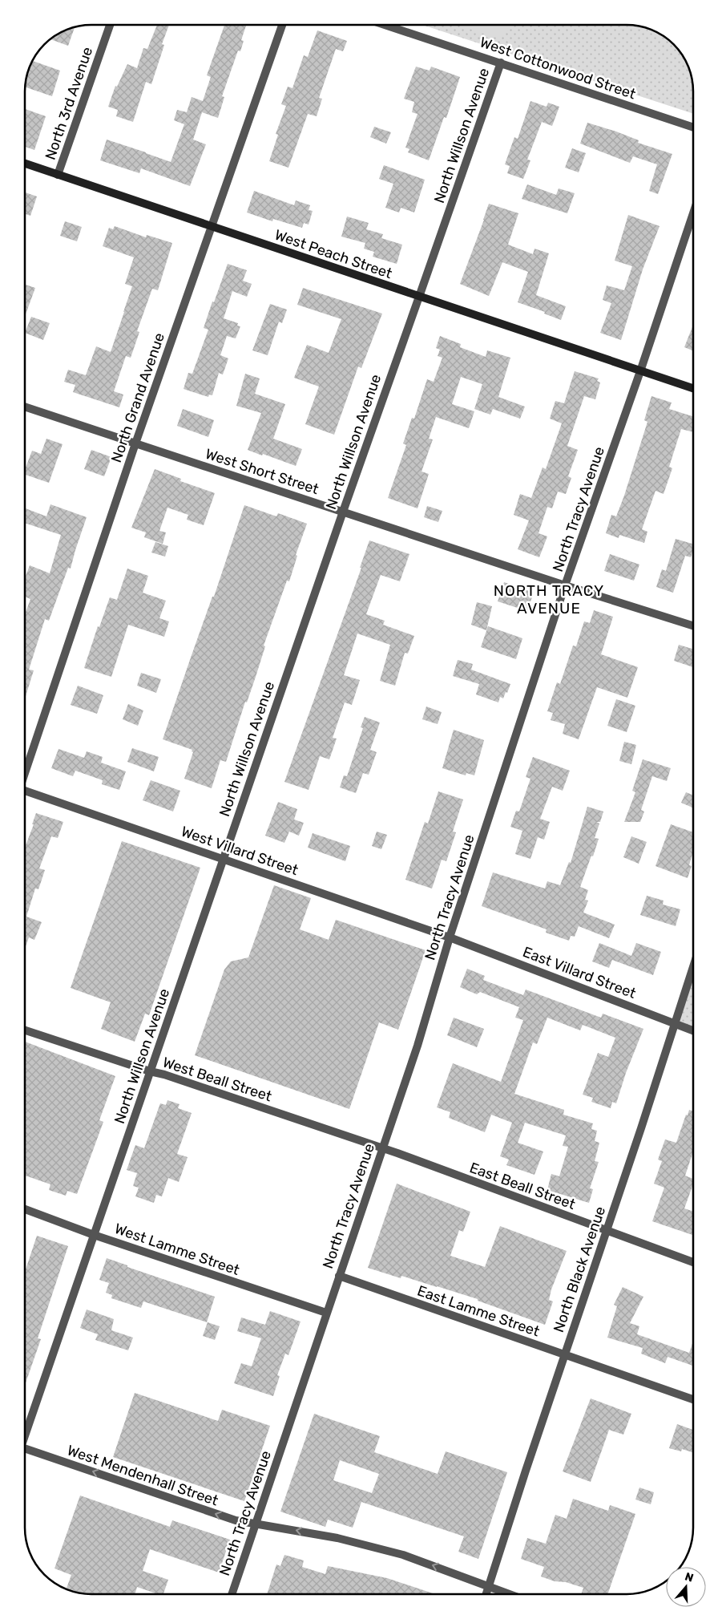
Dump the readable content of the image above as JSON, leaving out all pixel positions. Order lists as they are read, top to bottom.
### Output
{
  "streets": {
    "main road": ["West Peach Street"],
    "street": [
      "West Cottonwood Street",
      "North 3rd Avenue",
      "North Willson Avenue",
      "North Grand Avenue",
      "West Short Street",
      "North Tracy Avenue",
      "West Villard Street",
      "East Villard Street",
      "West Beall Street",
      "East Beall Street",
      "West Lamme Street",
      "North Black Avenue",
      "East Lamme Street",
      "West Mendenhall Street"
    ]
  },
  "crossings": [
    ["West Cottonwood Street", "North Willson Avenue"],
    ["North 3rd Avenue", "West Peach Street"],
    ["North Willson Avenue", "West Peach Street"],
    ["North Willson Avenue", "West Short Street"],
    ["North Willson Avenue", "West Villard Street"],
    ["North Willson Avenue", "West Beall Street"],
    ["North Willson Avenue", "West Lamme Street"],
    ["West Peach Street", "North Grand Avenue"],
    ["West Peach Street", "North Tracy Avenue"],
    ["North Grand Avenue", "West Short Street"],
    ["West Short Street", "North Tracy Avenue"],
    ["North Tracy Avenue", "West Villard Street"],
    ["North Tracy Avenue", "East Villard Street"],
    ["North Tracy Avenue", "West Beall Street"],
    ["North Tracy Avenue", "East Beall Street"],
    ["North Tracy Avenue", "West Lamme Street"],
    ["North Tracy Avenue", "East Lamme Street"],
    ["North Tracy Avenue", "West Mendenhall Street"],
    ["West Villard Street", "East Villard Street"],
    ["East Villard Street", "North Black Avenue"],
    ["West Beall Street", "East Beall Street"],
    ["East Beall Street", "North Black Avenue"],
    ["North Black Avenue", "East Lamme Street"],
    ["North Black Avenue", "West Mendenhall Street"]
  ],
  "one_way": ["West Mendenhall Street"],
  "districts": ["NORTH TRACY AVENUE"],
  "north": "top"
}
